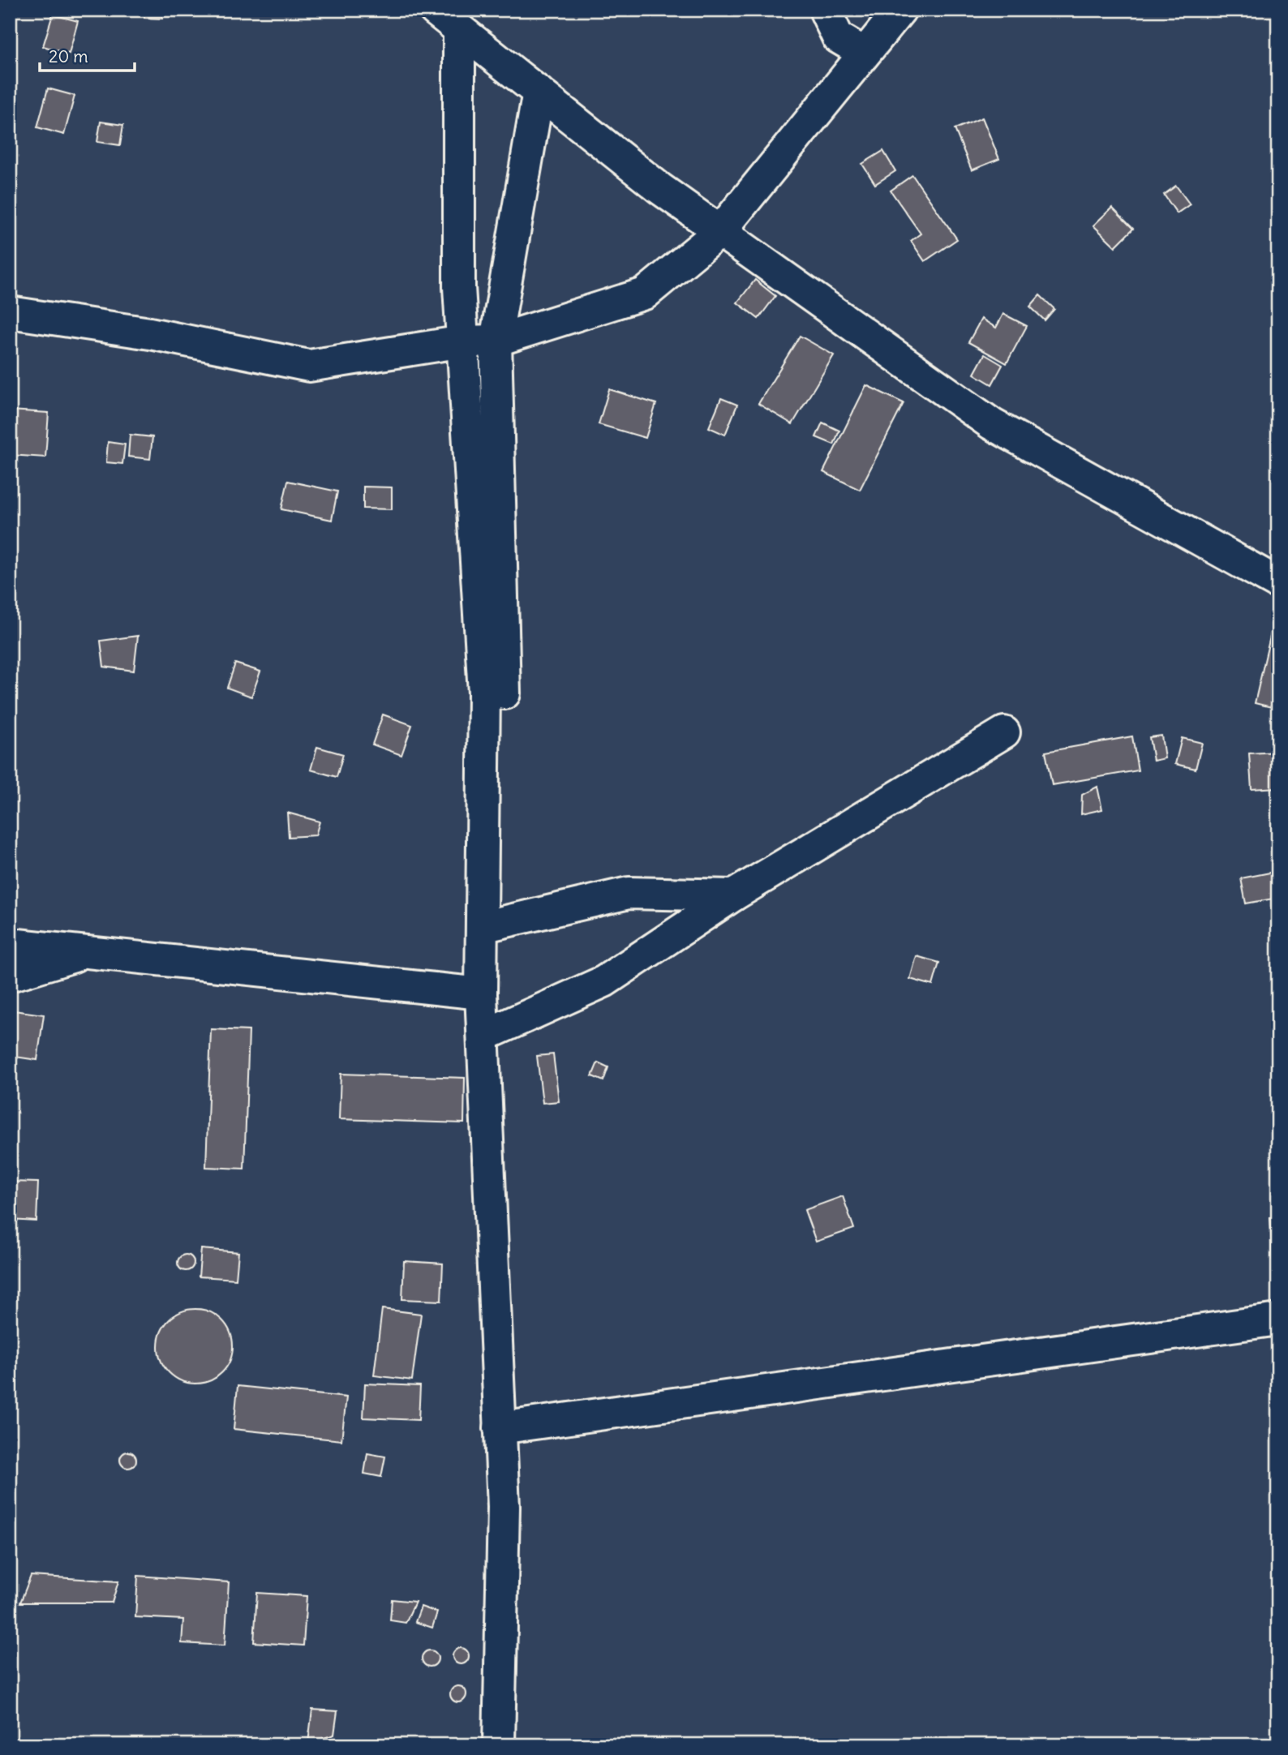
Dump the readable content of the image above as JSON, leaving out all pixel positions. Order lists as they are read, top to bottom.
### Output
{
  "scale_bar": "20 m"
}
